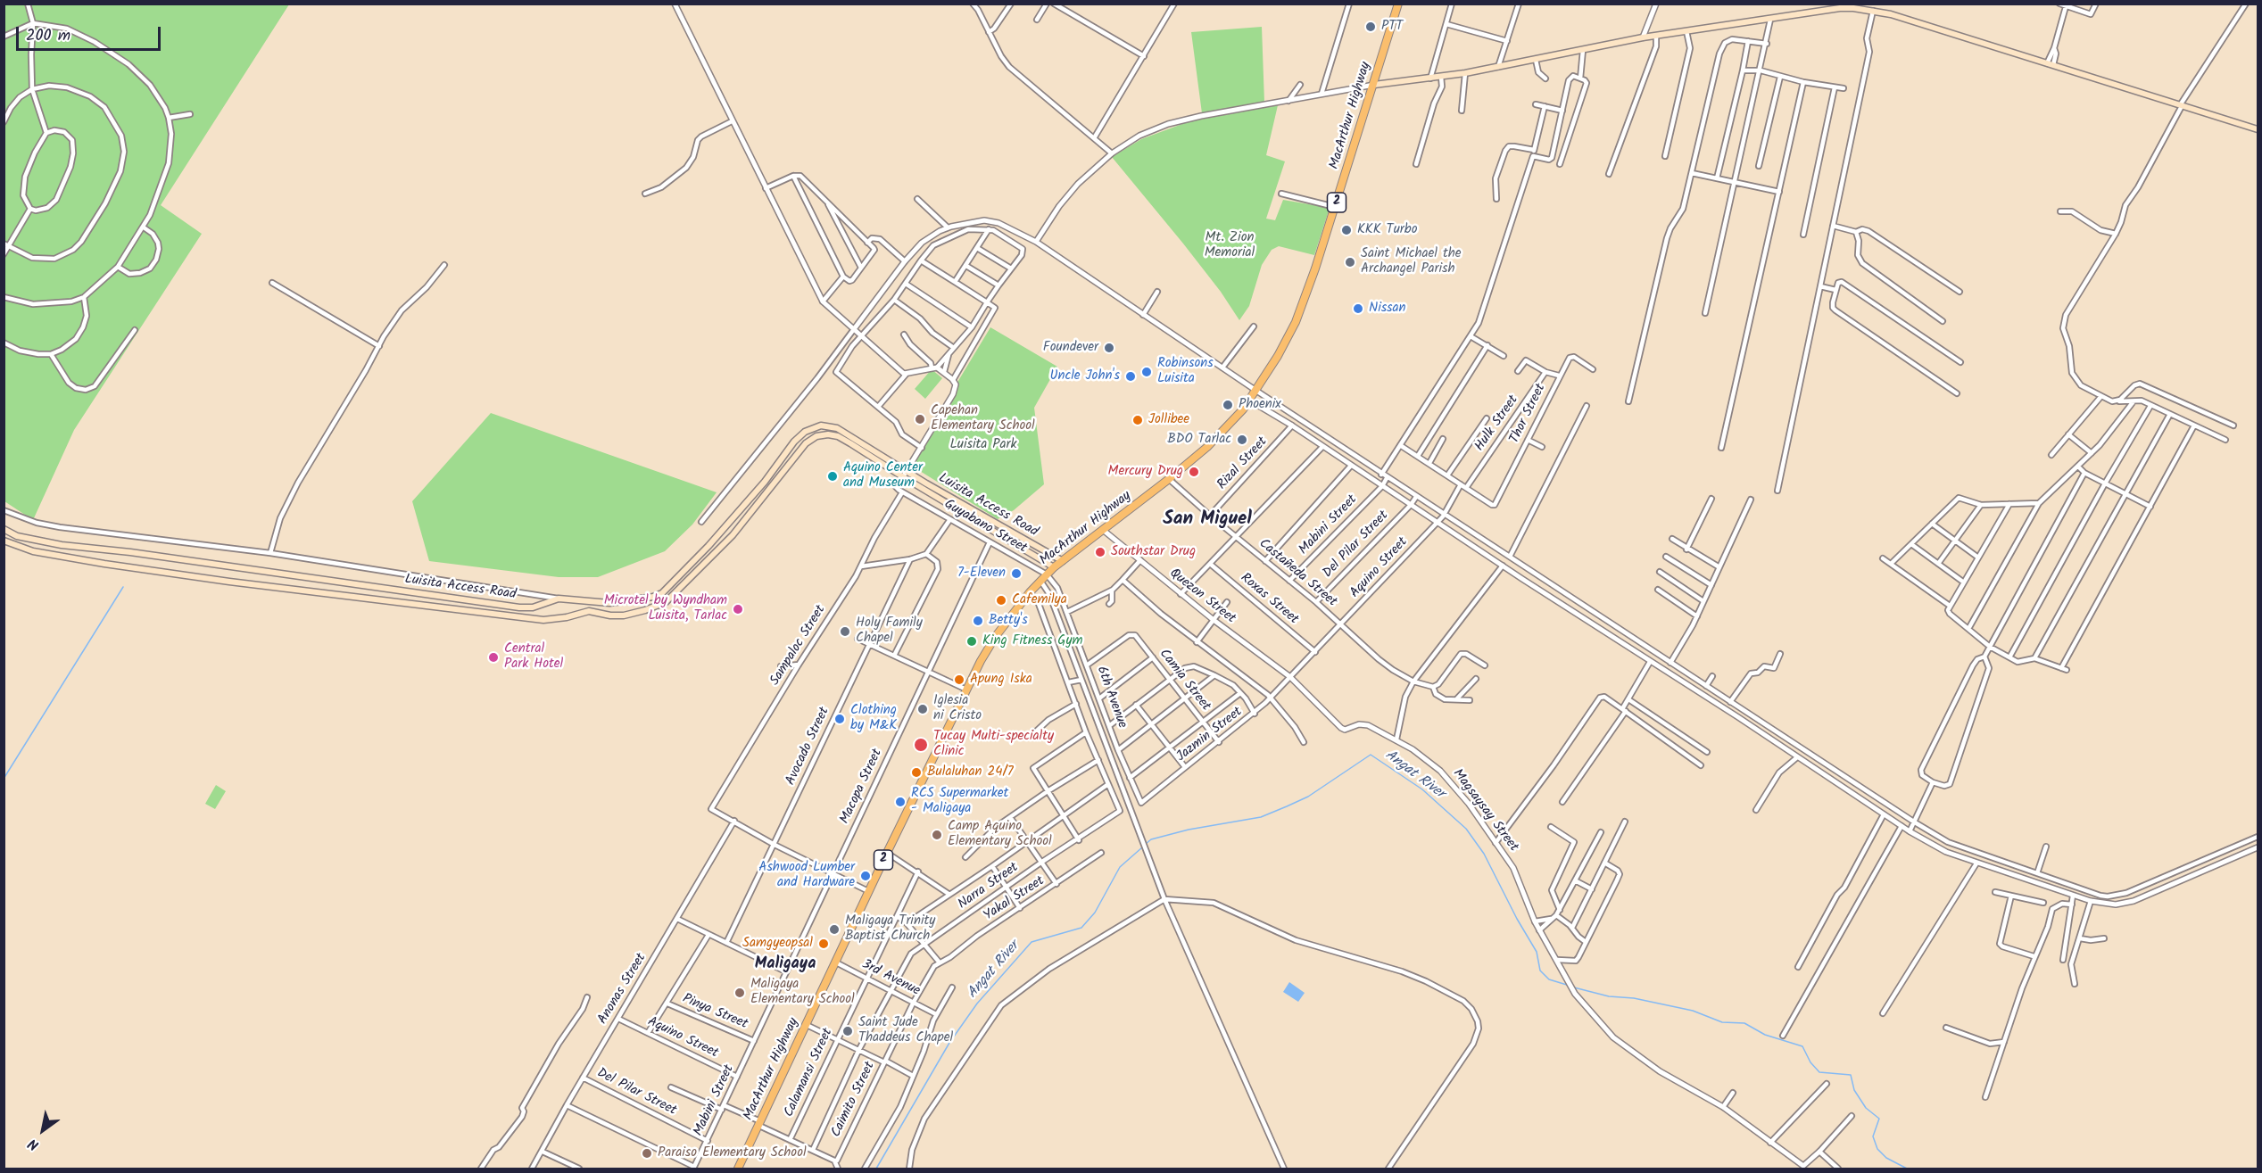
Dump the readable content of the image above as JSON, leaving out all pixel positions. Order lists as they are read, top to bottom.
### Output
{
  "streets": {
    "highway": ["MacArthur Highway", "2"],
    "main road": ["Luisita Access Road"],
    "street": [
      "Thor Street",
      "Hulk Street",
      "Rizal Street",
      "Mabini Street",
      "Guyabano Street",
      "Del Pilar Street",
      "Aquino Street",
      "Castañeda Street",
      "Quezon Street",
      "Roxas Street",
      "Sampaloc Street",
      "Camia Street",
      "6th Avenue",
      "Jazmin Street",
      "Avocado Street",
      "Macopa Street",
      "Magsaysay Street",
      "Narra Street",
      "Yakal Street",
      "3rd Avenue",
      "Anonas Street",
      "Pinya Street",
      "Calamansi Street",
      "Caimito Street"
    ]
  },
  "crossings": [
    ["MacArthur Highway", "Luisita Access Road"],
    ["MacArthur Highway", "Guyabano Street"],
    ["MacArthur Highway", "Castañeda Street"],
    ["MacArthur Highway", "Quezon Street"],
    ["MacArthur Highway", "6th Avenue"],
    ["MacArthur Highway", "3rd Avenue"],
    ["Thor Street", "Hulk Street"],
    ["Rizal Street", "Castañeda Street"],
    ["Mabini Street", "Del Pilar Street"],
    ["Mabini Street", "Aquino Street"],
    ["Mabini Street", "Castañeda Street"],
    ["Mabini Street", "Macopa Street"],
    ["Mabini Street", "Pinya Street"],
    ["Guyabano Street", "Sampaloc Street"],
    ["Guyabano Street", "6th Avenue"],
    ["Guyabano Street", "Macopa Street"],
    ["Del Pilar Street", "Castañeda Street"],
    ["Del Pilar Street", "Anonas Street"],
    ["Aquino Street", "Castañeda Street"],
    ["Aquino Street", "Quezon Street"],
    ["Aquino Street", "Roxas Street"],
    ["Aquino Street", "Jazmin Street"],
    ["Aquino Street", "Magsaysay Street"],
    ["Aquino Street", "Anonas Street"],
    ["Quezon Street", "Jazmin Street"],
    ["Quezon Street", "Magsaysay Street"],
    ["Sampaloc Street", "Anonas Street"],
    ["Camia Street", "6th Avenue"],
    ["Camia Street", "Jazmin Street"],
    ["6th Avenue", "Jazmin Street"],
    ["Jazmin Street", "Magsaysay Street"],
    ["Macopa Street", "Pinya Street"],
    ["Yakal Street", "Caimito Street"],
    ["3rd Avenue", "Calamansi Street"],
    ["3rd Avenue", "Caimito Street"]
  ],
  "districts": ["San Miguel", "Maligaya"],
  "water": ["Angat River"],
  "parks": ["Mt. Zion Memorial", "Luisita Park"],
  "places": [
    "PTT",
    "KKK Turbo",
    "Saint Michael the Archangel Parish",
    "Nissan",
    "Foundever",
    "Robinsons Luisita",
    "Uncle John's",
    "Phoenix",
    "Capehan Elementary School",
    "Jollibee",
    "BDO Tarlac",
    "Mercury Drug",
    "Aquino Center and Museum",
    "Southstar Drug",
    "7-Eleven",
    "Cafemilya",
    "Microtel by Wyndham Luisita, Tarlac",
    "Betty's",
    "Holy Family Chapel",
    "King Fitness Gym",
    "Central Park Hotel",
    "Apung Iska",
    "Iglesia ni Cristo",
    "Clothing by M&K",
    "Tucay Multi-specialty Clinic",
    "Bulaluhan 24/7",
    "RCS Supermarket - Maligaya",
    "Camp Aquino Elementary School",
    "Ashwood Lumber and Hardware",
    "Maligaya Trinity Baptist Church",
    "Samgyeopsal",
    "Maligaya Elementary School",
    "Saint Jude Thaddeus Chapel",
    "Paraiso Elementary School"
  ],
  "scale_bar": "200 m",
  "north": "bottom left"
}
